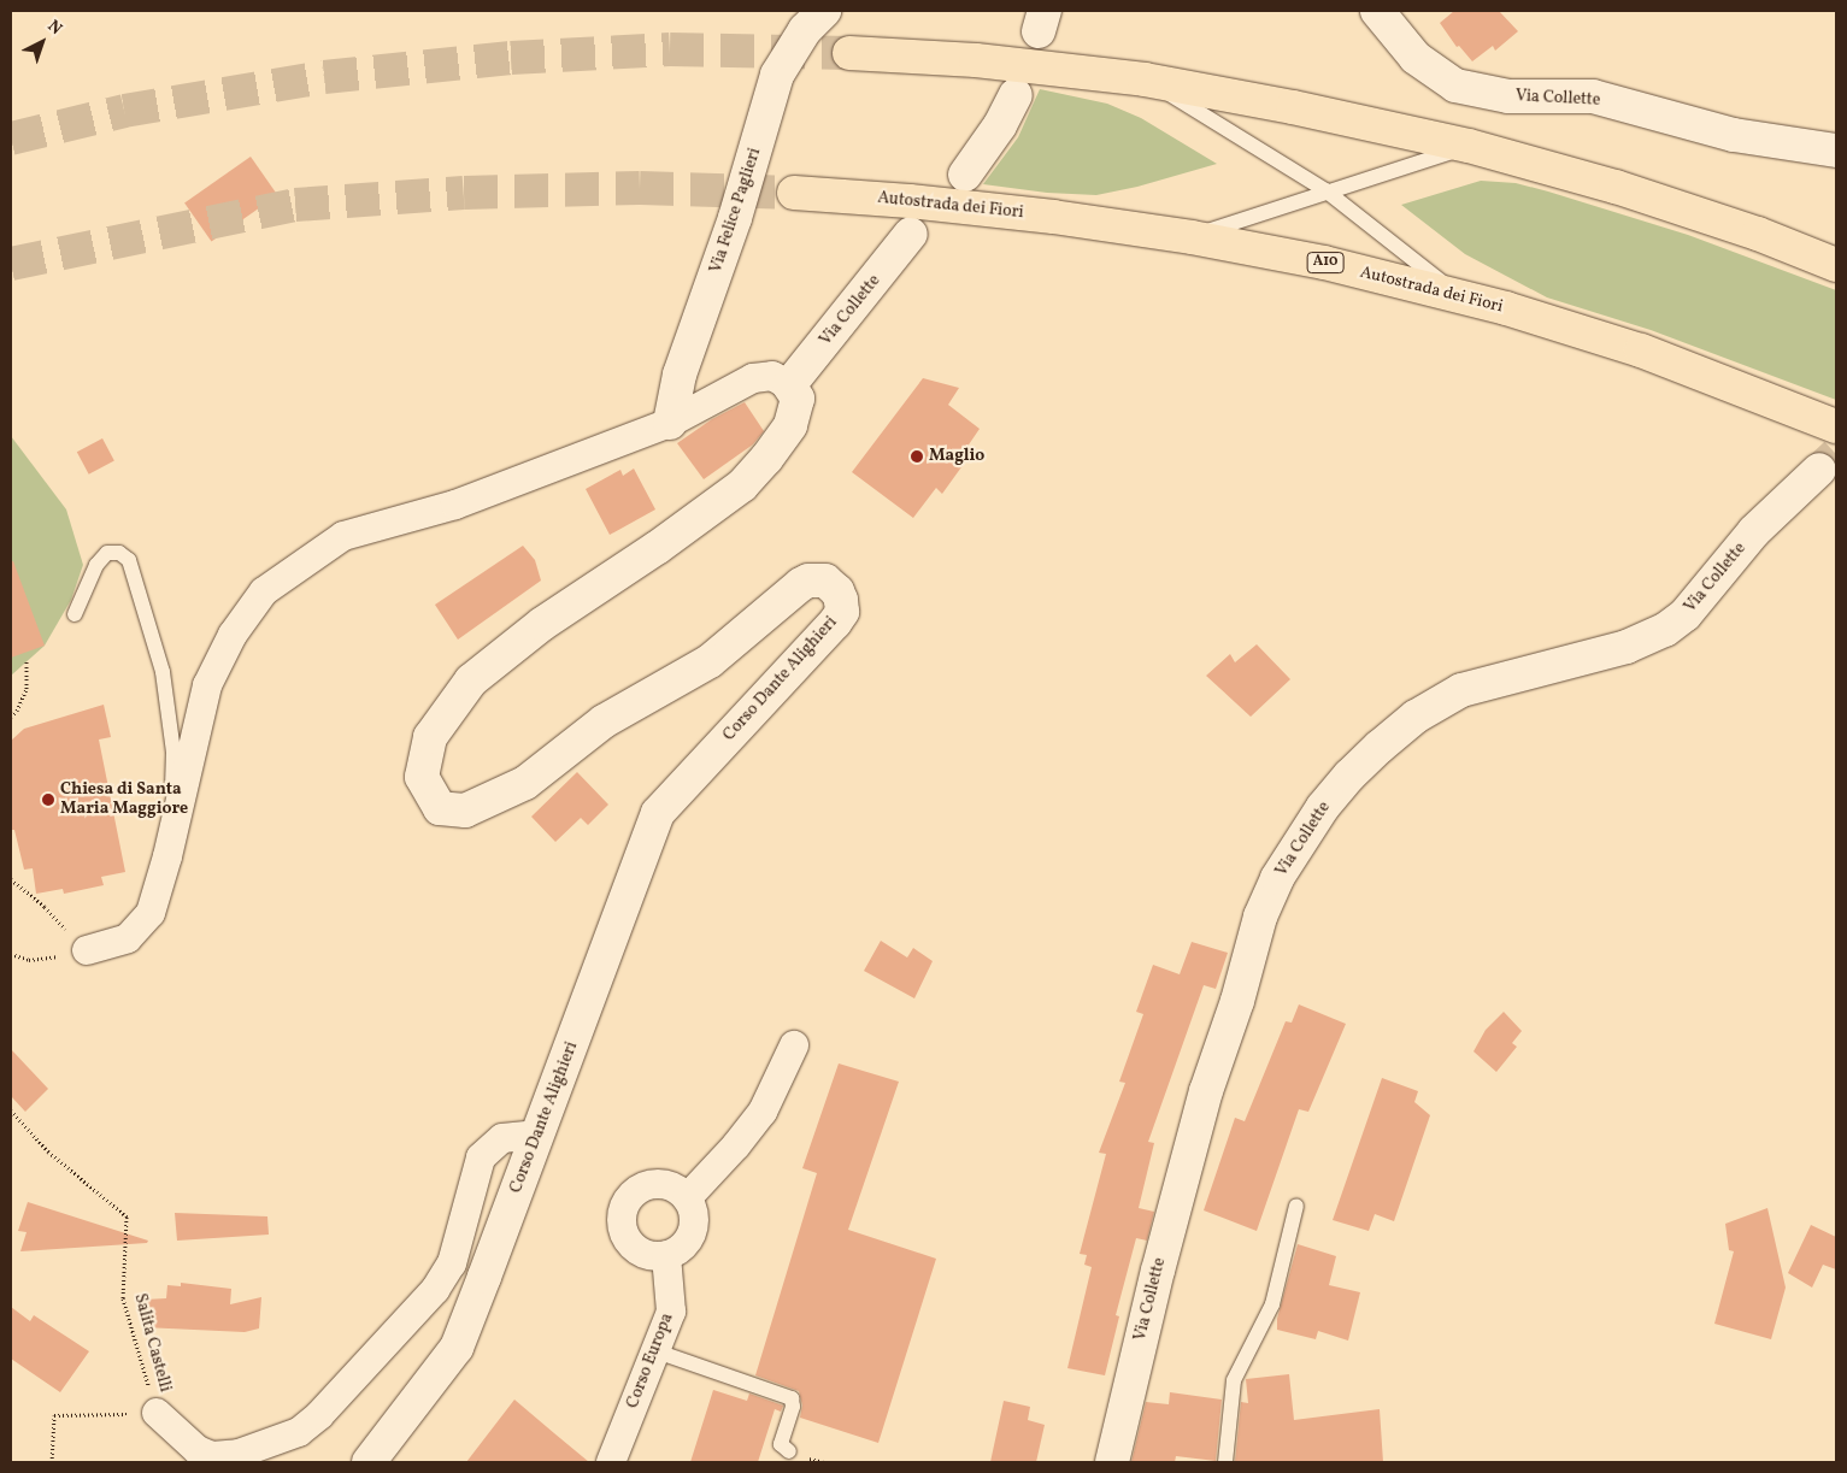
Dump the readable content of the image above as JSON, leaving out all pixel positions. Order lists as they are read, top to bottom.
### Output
{
  "streets": {
    "highway": ["Autostrada dei Fiori", "A10"],
    "street": [
      "Via Collette",
      "Via Felice Paglieri",
      "Corso Dante Alighieri",
      "Corso Europa"
    ],
    "path": ["Salita Castelli"]
  },
  "crossings": [
    ["Via Collette", "Corso Dante Alighieri"]
  ],
  "places": ["Maglio", "Chiesa di Santa Maria Maggiore"],
  "north": "top right"
}
